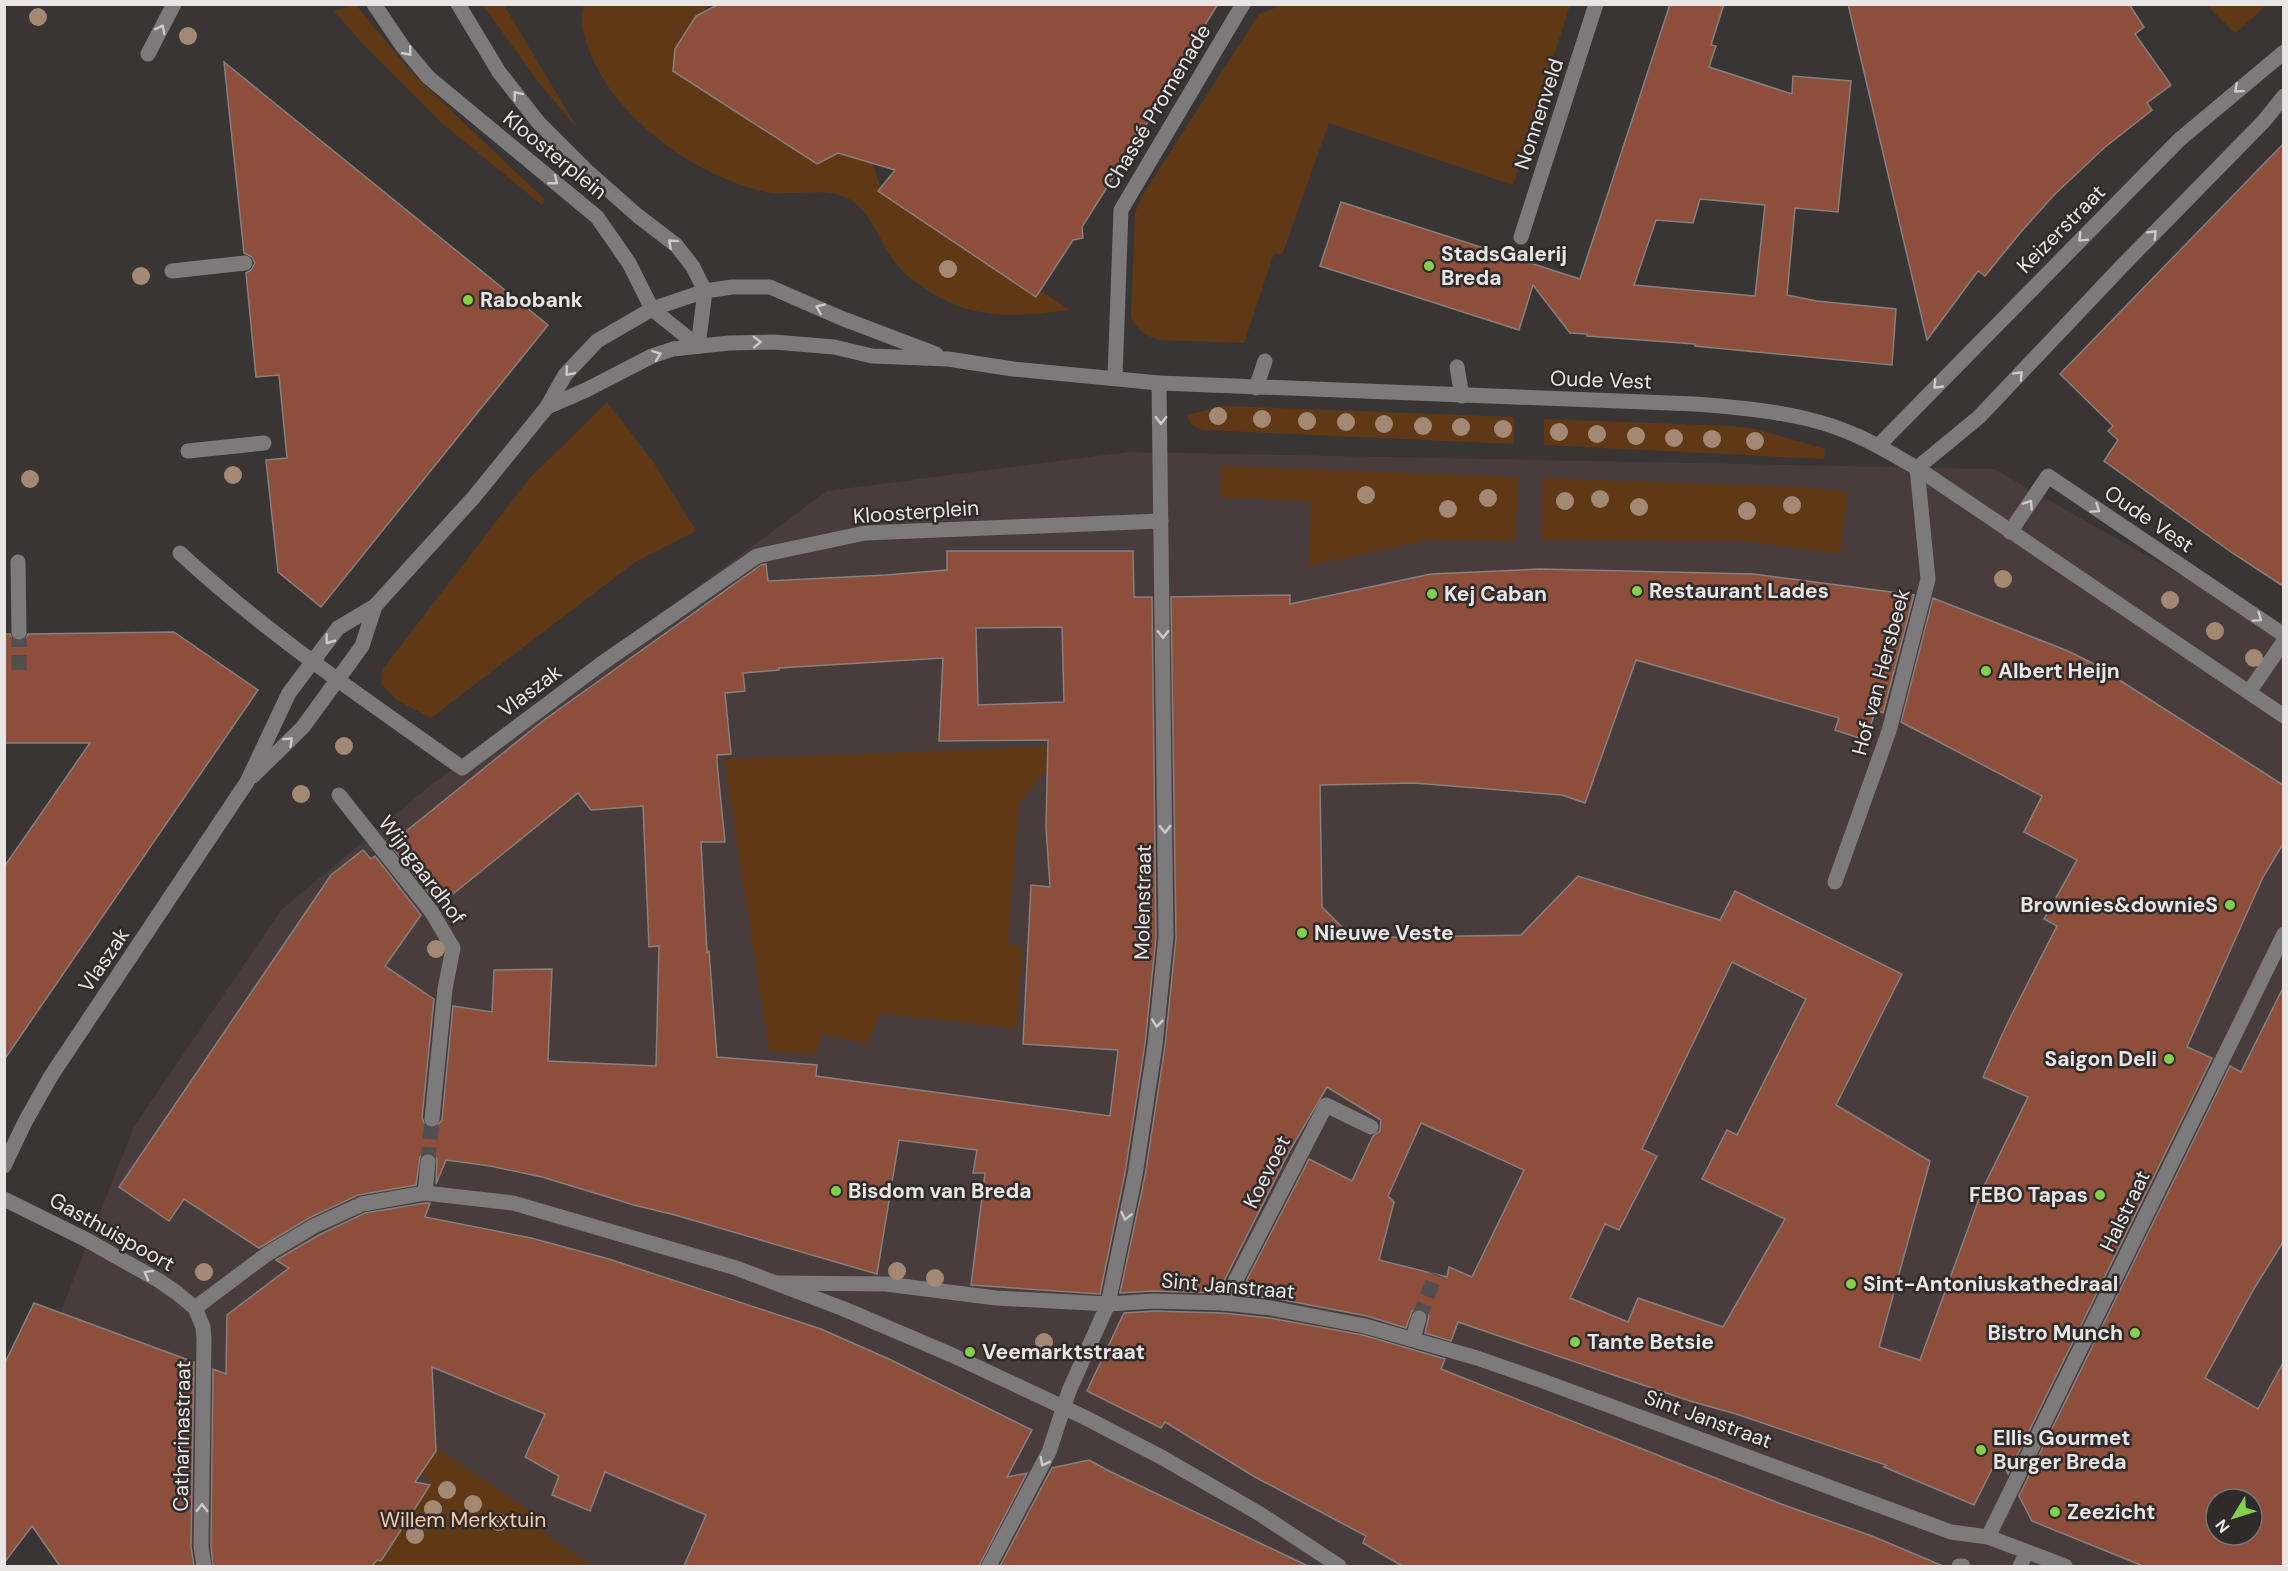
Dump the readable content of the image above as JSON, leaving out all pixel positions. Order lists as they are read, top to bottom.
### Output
{
  "streets": {
    "street": [
      "Chassé Promenade",
      "Nonnenveld",
      "Kloosterplein",
      "Keizerstraat",
      "Oude Vest",
      "Hof van Hersbeek",
      "Vlaszak",
      "Wijngaardhof",
      "Molenstraat",
      "Koevoet",
      "Halstraat",
      "Gasthuispoort",
      "Sint Janstraat",
      "Catharinastraat"
    ]
  },
  "crossings": [
    ["Kloosterplein", "Vlaszak"],
    ["Kloosterplein", "Molenstraat"],
    ["Keizerstraat", "Oude Vest"],
    ["Oude Vest", "Hof van Hersbeek"],
    ["Oude Vest", "Molenstraat"],
    ["Molenstraat", "Sint Janstraat"],
    ["Koevoet", "Sint Janstraat"],
    ["Halstraat", "Sint Janstraat"],
    ["Gasthuispoort", "Catharinastraat"]
  ],
  "one_way": ["Molenstraat", "Gasthuispoort", "Catharinastraat"],
  "parks": ["Willem Merkxtuin"],
  "places": [
    "StadsGalerij Breda",
    "Rabobank",
    "Restaurant Lades",
    "Kej Caban",
    "Albert Heijn",
    "Brownies&downieS",
    "Nieuwe Veste",
    "Saigon Deli",
    "Bisdom van Breda",
    "FEBO Tapas",
    "Sint-Antoniuskathedraal",
    "Bistro Munch",
    "Tante Betsie",
    "Veemarktstraat",
    "Ellis Gourmet Burger Breda",
    "Zeezicht"
  ],
  "north": "bottom left"
}
